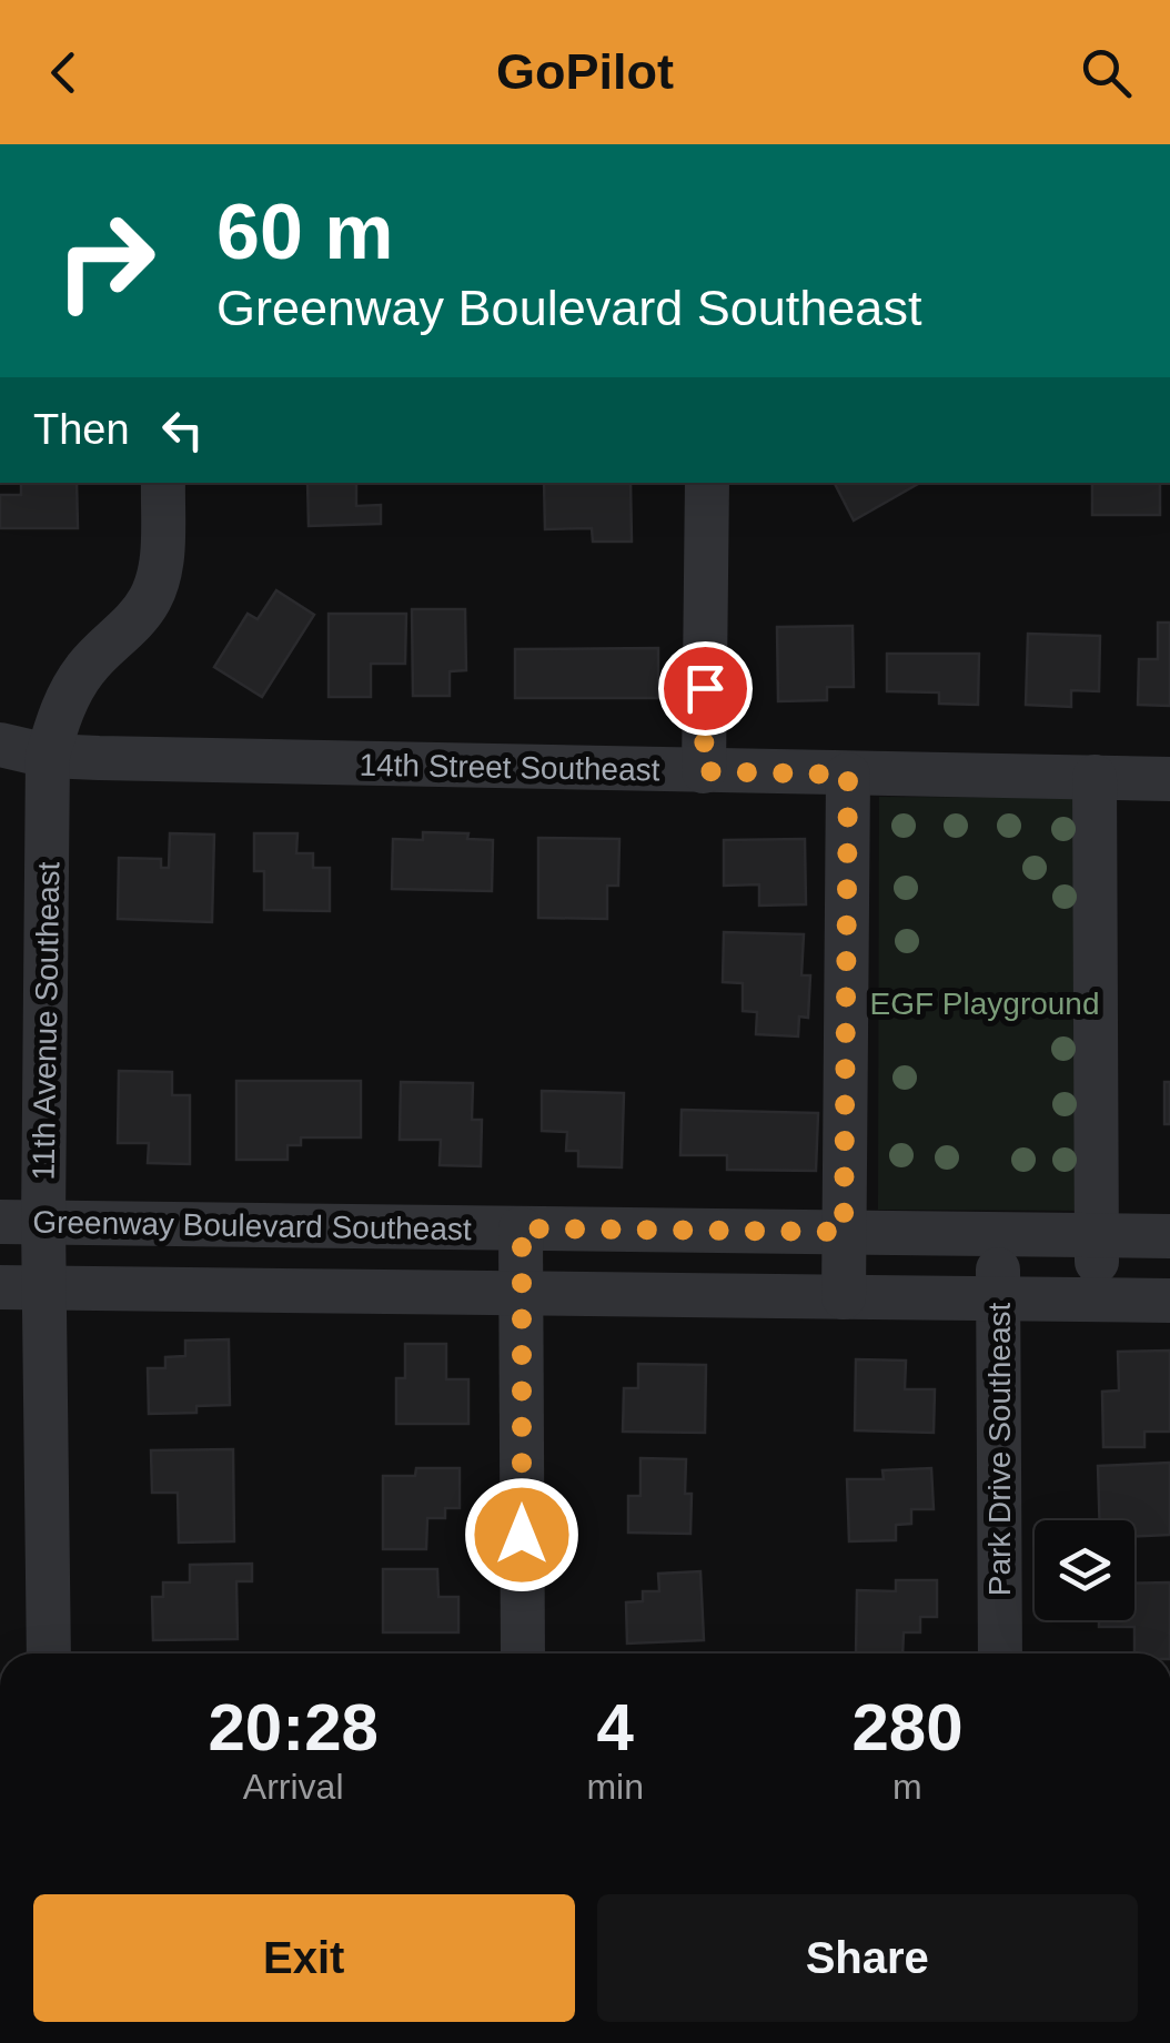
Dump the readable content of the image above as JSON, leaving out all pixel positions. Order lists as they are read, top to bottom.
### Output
{
  "streets": {
    "street": [
      "14th Street Southeast",
      "11th Avenue Southeast",
      "Greenway Boulevard Southeast",
      "Park Drive Southeast"
    ]
  },
  "crossings": [
    ["14th Street Southeast", "11th Avenue Southeast"],
    ["11th Avenue Southeast", "Greenway Boulevard Southeast"],
    ["Greenway Boulevard Southeast", "Park Drive Southeast"]
  ],
  "parks": ["EGF Playground"],
  "page": {
    "header": "GoPilot",
    "turn": ["60 m", "Greenway Boulevard Southeast"],
    "then": "Then",
    "eta": [
      "20:28",
      "Arrival",
      "4",
      "min",
      "280",
      "m"
    ],
    "buttons": ["Exit", "Share"]
  }
}
